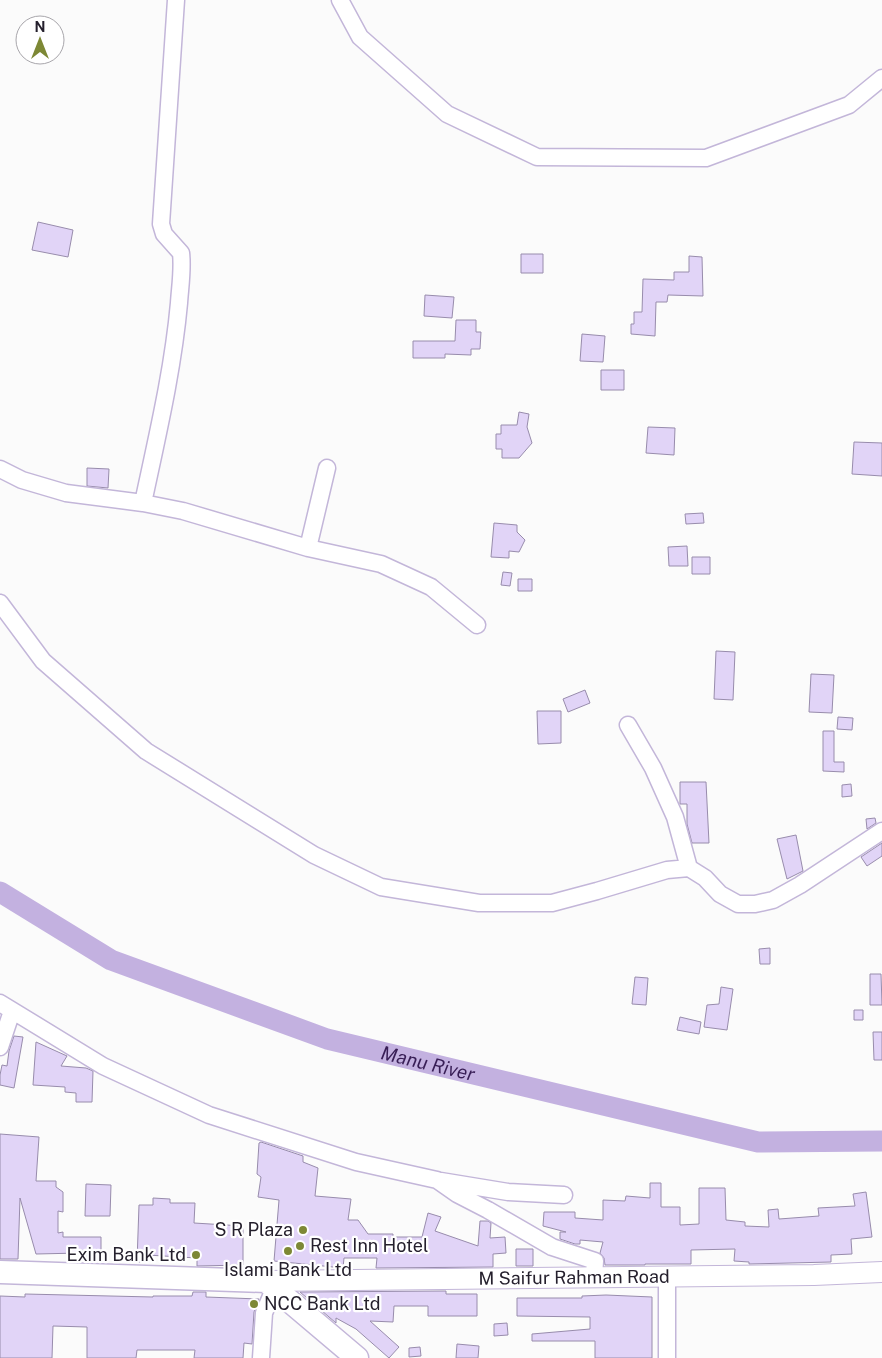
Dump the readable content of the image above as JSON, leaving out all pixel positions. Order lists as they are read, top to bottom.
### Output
{
  "streets": {
    "main road": ["M Saifur Rahman Road"]
  },
  "water": ["Manu River"],
  "places": [
    "S R Plaza",
    "Rest Inn Hotel",
    "Islami Bank Ltd",
    "Exim Bank Ltd",
    "NCC Bank Ltd"
  ],
  "north": "top"
}
